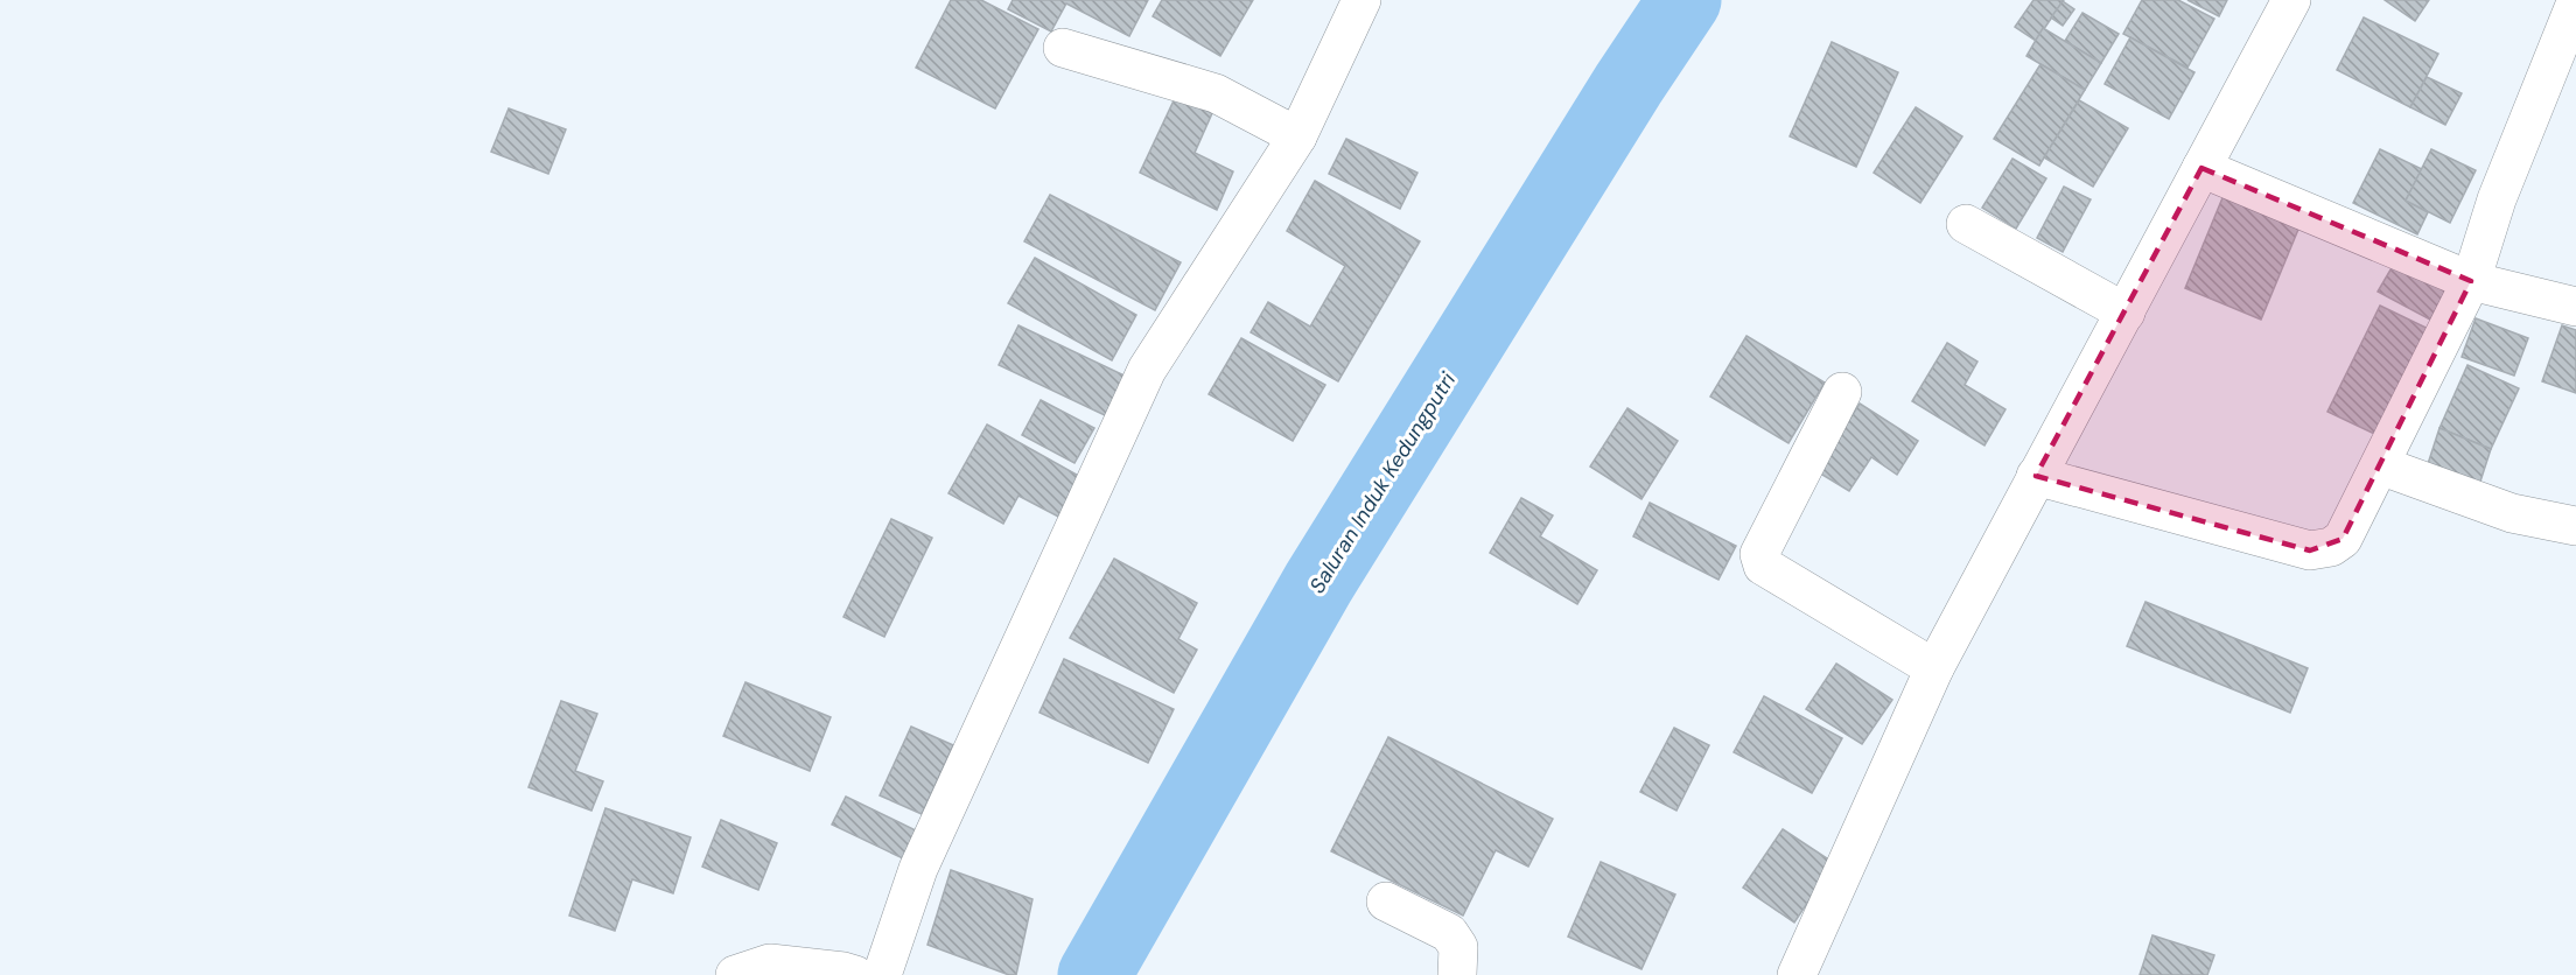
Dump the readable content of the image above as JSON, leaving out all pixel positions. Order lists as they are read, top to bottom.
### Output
{
  "water": ["Saluran Induk Kedungputri"]
}
